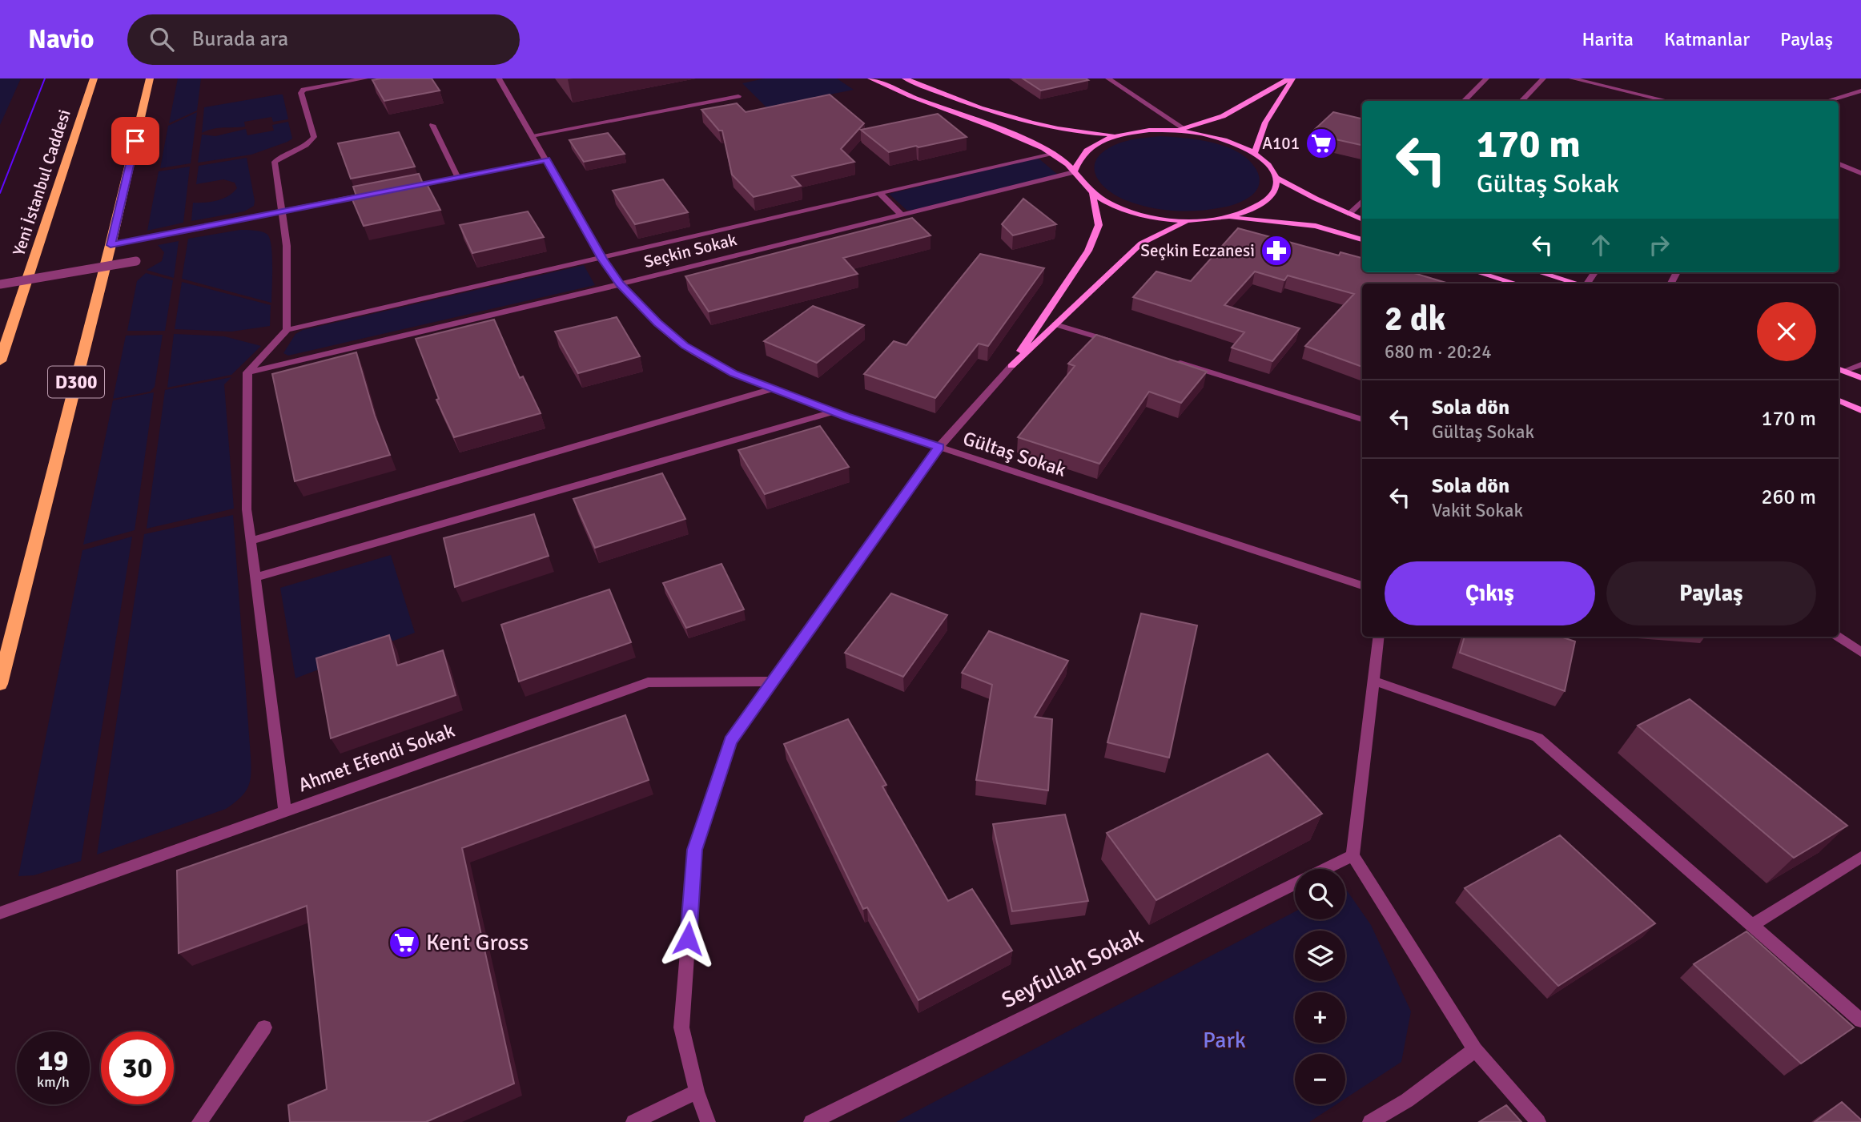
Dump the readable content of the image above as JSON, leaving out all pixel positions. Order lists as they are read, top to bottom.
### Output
{
  "streets": {
    "highway": ["Yeni İstanbul Caddesi", "D300"],
    "street": [
      "Seçkin Sokak",
      "Gültaş Sokak",
      "Ahmet Efendi Sokak",
      "Seyfullah Sokak"
    ]
  },
  "crossings": [
    ["Seçkin Sokak", "Gültaş Sokak"]
  ],
  "parks": ["Park"],
  "places": {
    "supermarket": ["A101", "Kent Gross"],
    "pharmacy": ["Seçkin Eczanesi"]
  },
  "page": {
    "header": "Navio",
    "search": "Burada ara",
    "nav": ["Harita", "Katmanlar", "Paylaş"],
    "turn": ["170 m", "Gültaş Sokak"],
    "heading": ["2 dk", "680 m · 20:24"],
    "list": [
      {
        "name": "Sola dön",
        "note": "Gültaş Sokak",
        "value": "170 m"
      },
      {
        "name": "Sola dön",
        "note": "Vakit Sokak",
        "value": "260 m"
      }
    ],
    "buttons": ["Çıkış", "Paylaş"],
    "map_buttons": ["+", "−"],
    "speed": "19 km/h",
    "limit": "30"
  }
}
